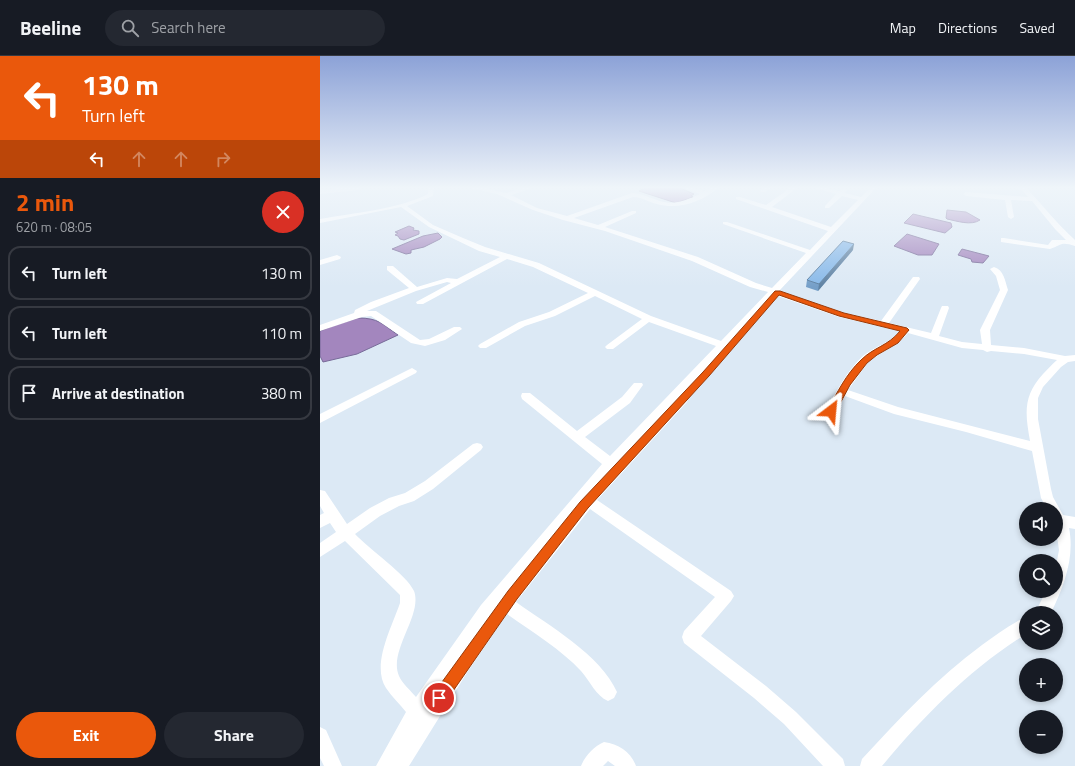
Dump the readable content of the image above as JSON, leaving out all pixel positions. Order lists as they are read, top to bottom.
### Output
{
  "page": {
    "header": "Beeline",
    "search": "Search here",
    "nav": ["Map", "Directions", "Saved"],
    "turn": ["130 m", "Turn left"],
    "heading": ["2 min", "620 m · 08:05"],
    "list": [
      {
        "name": "Turn left",
        "value": "130 m"
      },
      {
        "name": "Turn left",
        "value": "110 m"
      },
      {
        "name": "Arrive at destination",
        "value": "380 m"
      }
    ],
    "map_buttons": ["+", "−"],
    "buttons": ["Exit", "Share"]
  }
}
